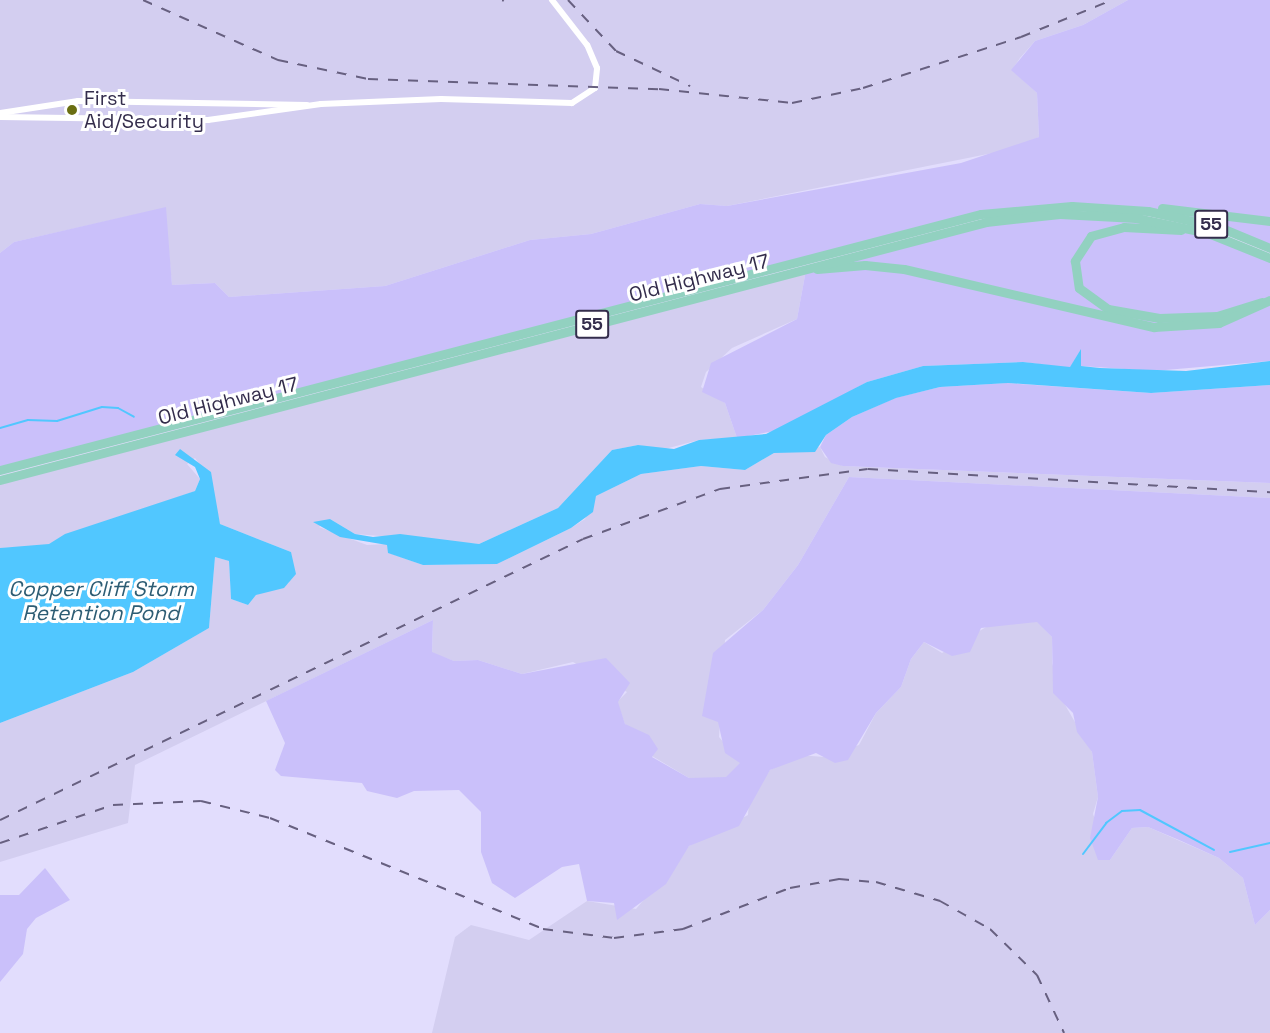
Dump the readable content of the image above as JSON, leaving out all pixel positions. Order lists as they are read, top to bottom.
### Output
{
  "streets": {
    "main road": ["55", "Old Highway 17"]
  },
  "water": ["Copper Cliff Storm Retention Pond"],
  "places": ["First Aid/Security"]
}
